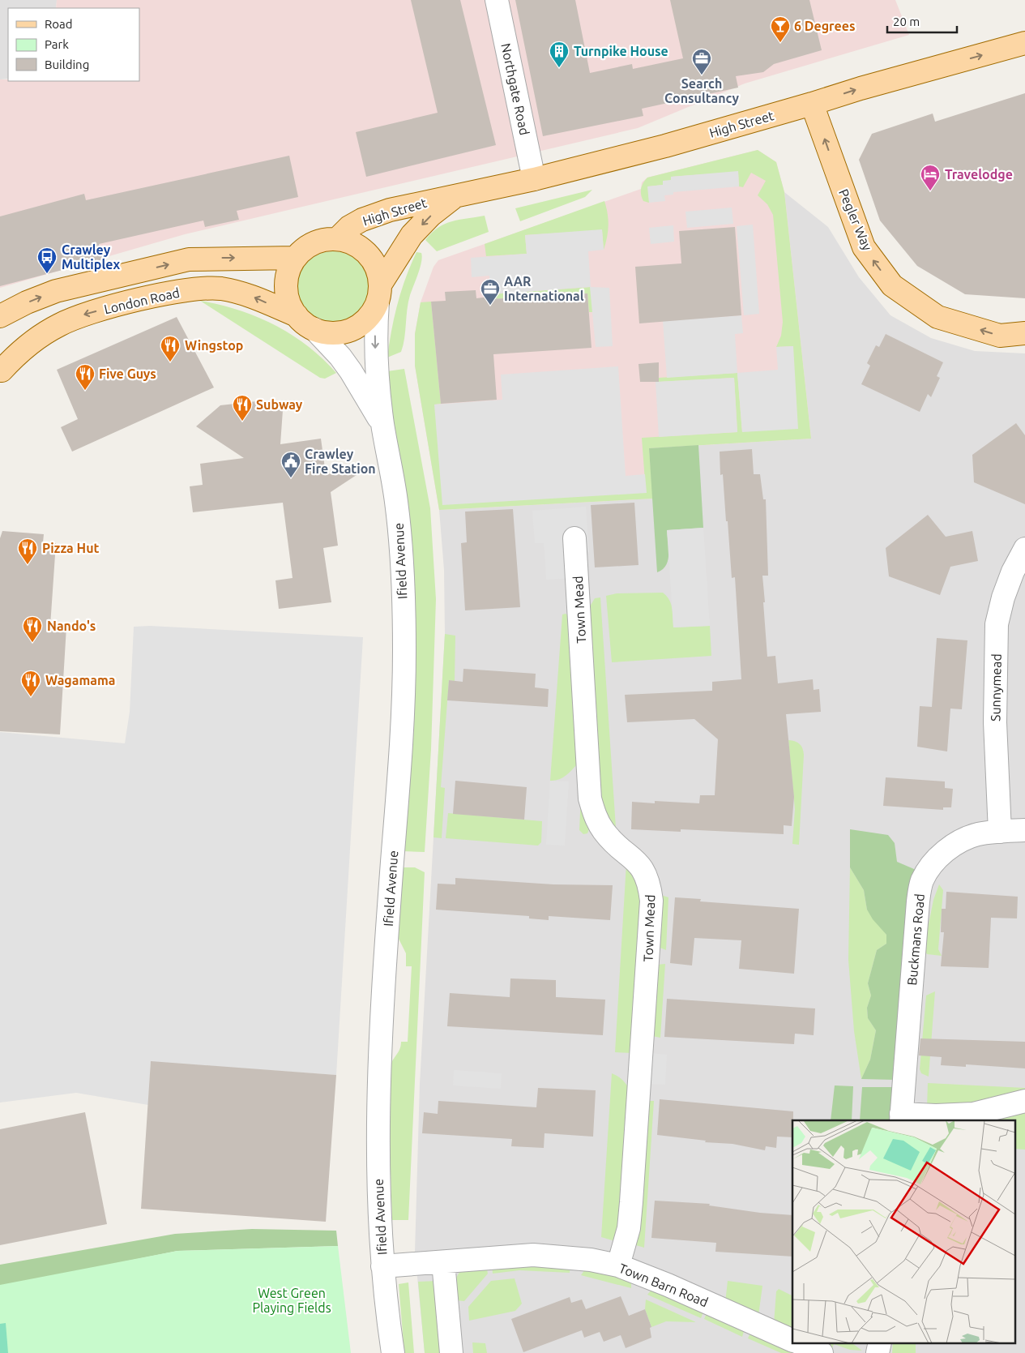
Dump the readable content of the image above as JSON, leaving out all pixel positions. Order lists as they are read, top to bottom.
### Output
{
  "streets": {
    "main road": ["High Street", "Pegler Way", "London Road"],
    "street": [
      "Northgate Road",
      "Ifield Avenue",
      "Town Mead",
      "Sunnymead",
      "Buckmans Road",
      "Town Barn Road"
    ]
  },
  "crossings": [
    ["Northgate Road", "High Street"],
    ["High Street", "Pegler Way"],
    ["High Street", "London Road"],
    ["High Street", "Ifield Avenue"],
    ["London Road", "Ifield Avenue"],
    ["Ifield Avenue", "Town Barn Road"],
    ["Town Mead", "Town Barn Road"],
    ["Sunnymead", "Buckmans Road"]
  ],
  "one_way": ["Pegler Way"],
  "parks": ["West Green Playing Fields"],
  "places": {
    "bar": ["6 Degrees"],
    "building": ["Turnpike House"],
    "office": ["Search Consultancy", "AAR International"],
    "hotel": ["Travelodge"],
    "bus stop": ["Crawley Multiplex"],
    "restaurant": [
      "Wingstop",
      "Five Guys",
      "Subway",
      "Pizza Hut",
      "Nando's",
      "Wagamama"
    ],
    "public building": ["Crawley Fire Station"]
  },
  "legend": ["Road", "Park", "Building"],
  "scale_bar": "20 m"
}
